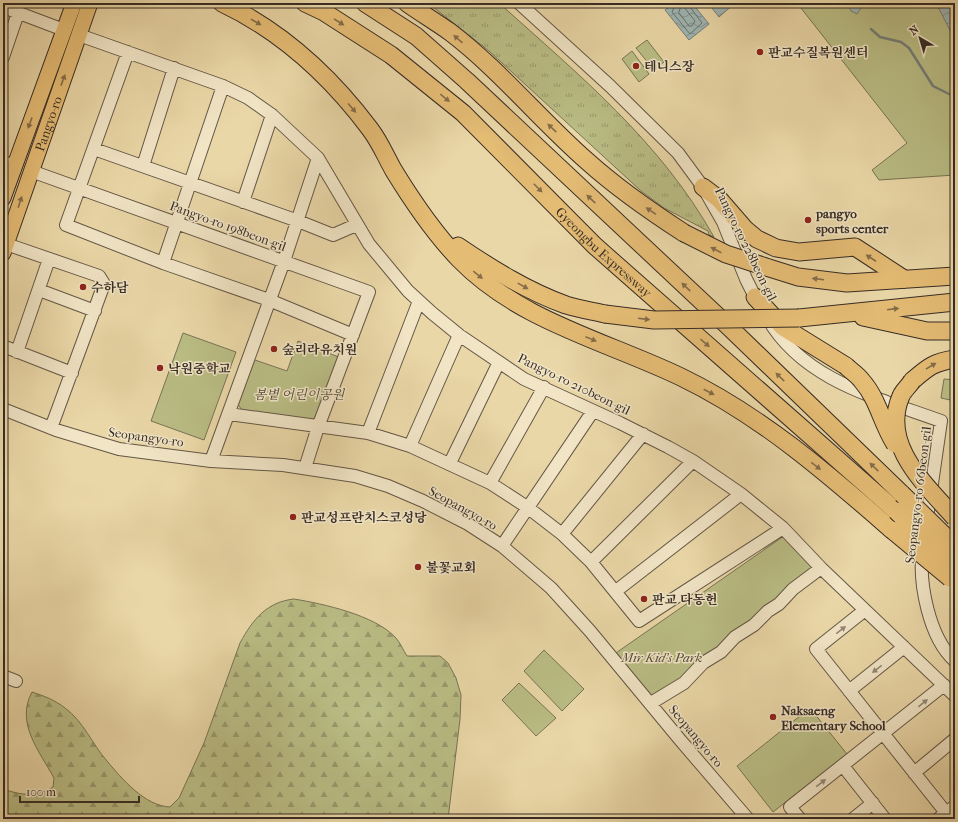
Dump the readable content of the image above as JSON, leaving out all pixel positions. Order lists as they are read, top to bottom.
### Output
{
  "streets": {
    "highway": ["Gyeongbu Expressway"],
    "main road": ["Pangyo-ro"],
    "street": [
      "Pangyo-ro 198beon-gil",
      "Pangyo-ro 228beon-gil",
      "Pangyo-ro 210beon-gil",
      "Seopangyo-ro",
      "Seopangyo-ro 66beon-gil"
    ]
  },
  "crossings": [
    ["Pangyo-ro", "Pangyo-ro 198beon-gil"],
    ["Pangyo-ro", "Pangyo-ro 210beon-gil"],
    ["Pangyo-ro 228beon-gil", "Seopangyo-ro 66beon-gil"]
  ],
  "parks": ["봄볕 어린이공원", "Mir Kid's Park"],
  "places": [
    "판교수질복원센터",
    "테니스장",
    "pangyo sports center",
    "수하담",
    "숲리라유치원",
    "낙원중학교",
    "판교성프란치스코성당",
    "불꽃교회",
    "판교 다동헌",
    "Naksaeng Elementary School"
  ],
  "scale_bar": "100 m",
  "north": "top left"
}
